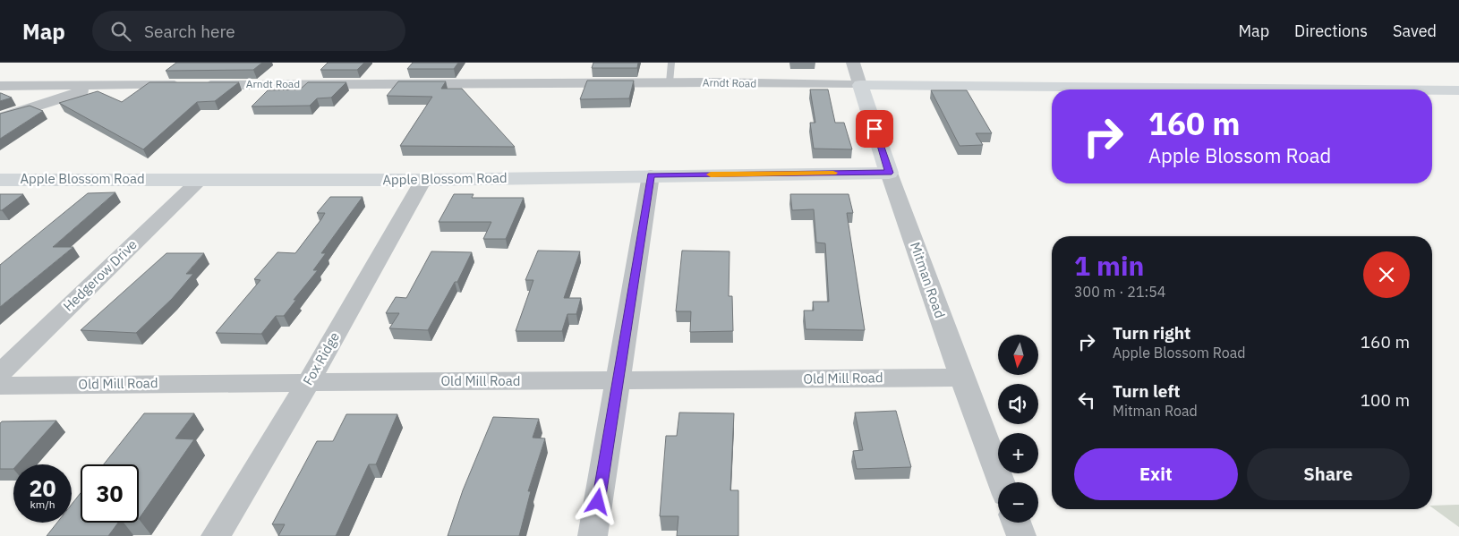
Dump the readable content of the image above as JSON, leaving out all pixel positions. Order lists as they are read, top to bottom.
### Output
{
  "streets": {
    "street": [
      "Arndt Road",
      "Apple Blossom Road",
      "Hedgerow Drive",
      "Mitman Road",
      "Fox Ridge",
      "Old Mill Road"
    ]
  },
  "crossings": [
    ["Arndt Road", "Mitman Road"],
    ["Apple Blossom Road", "Hedgerow Drive"],
    ["Apple Blossom Road", "Mitman Road"],
    ["Apple Blossom Road", "Fox Ridge"],
    ["Mitman Road", "Old Mill Road"],
    ["Fox Ridge", "Old Mill Road"]
  ],
  "north": "bottom",
  "page": {
    "header": "Map",
    "search": "Search here",
    "nav": ["Map", "Directions", "Saved"],
    "turn": ["160 m", "Apple Blossom Road"],
    "heading": ["1 min", "300 m · 21:54"],
    "list": [
      {
        "name": "Turn right",
        "note": "Apple Blossom Road",
        "value": "160 m"
      },
      {
        "name": "Turn left",
        "note": "Mitman Road",
        "value": "100 m"
      }
    ],
    "map_buttons": ["+", "−"],
    "buttons": ["Exit", "Share"],
    "speed": "20 km/h",
    "limit": "30"
  }
}
